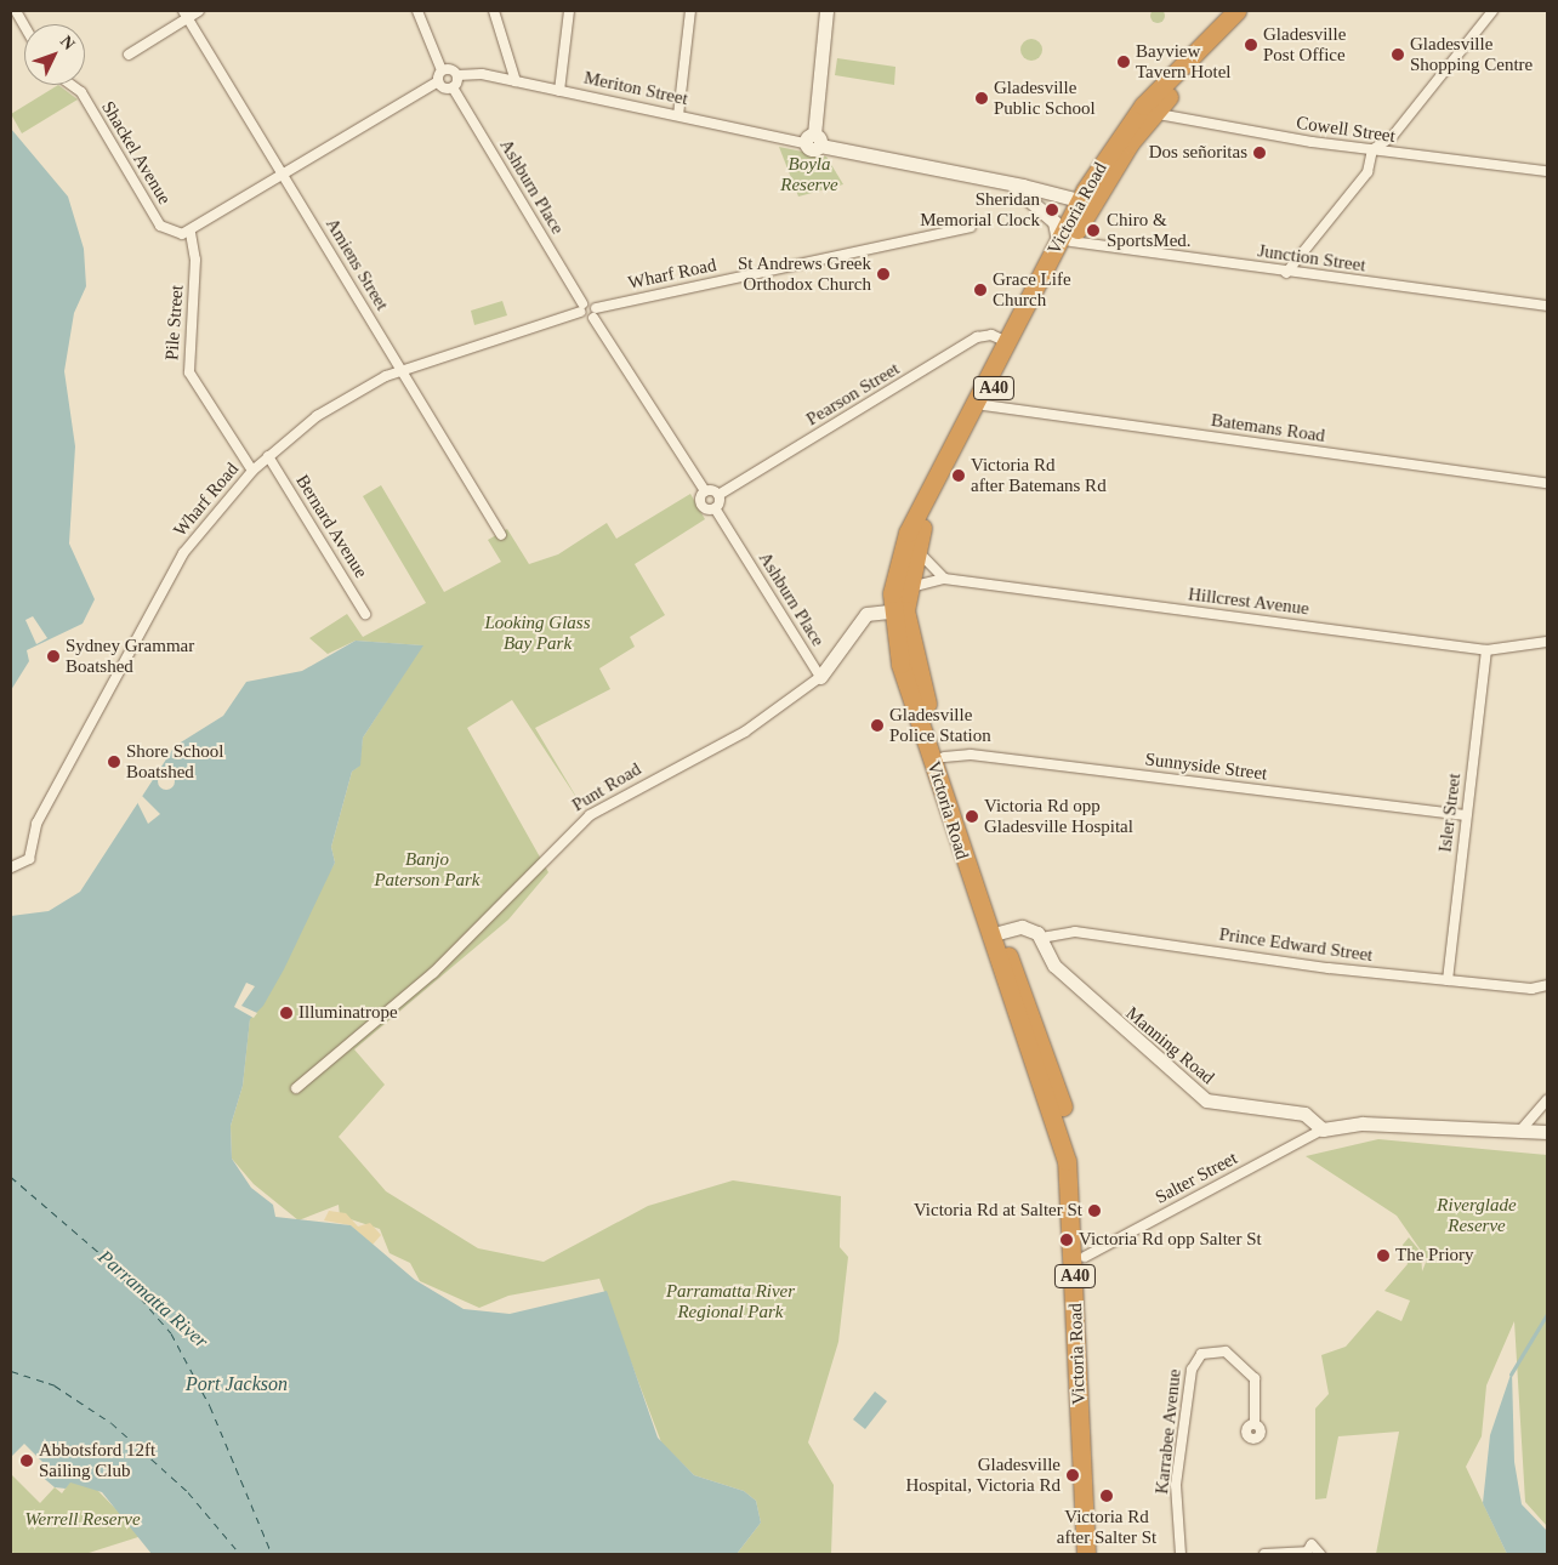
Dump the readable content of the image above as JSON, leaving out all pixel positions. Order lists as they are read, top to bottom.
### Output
{
  "streets": {
    "highway": ["Victoria Road", "A40"],
    "street": [
      "Meriton Street",
      "Cowell Street",
      "Shackel Avenue",
      "Ashburn Place",
      "Junction Street",
      "Amiens Street",
      "Wharf Road",
      "Pile Street",
      "Pearson Street",
      "Batemans Road",
      "Bernard Avenue",
      "Hillcrest Avenue",
      "Sunnyside Street",
      "Punt Road",
      "Isler Street",
      "Prince Edward Street",
      "Manning Road",
      "Salter Street",
      "Karrabee Avenue"
    ]
  },
  "crossings": [
    ["Meriton Street", "Victoria Road"],
    ["Cowell Street", "Victoria Road"],
    ["Shackel Avenue", "Pile Street"],
    ["Ashburn Place", "Wharf Road"],
    ["Ashburn Place", "Punt Road"],
    ["Victoria Road", "Junction Street"],
    ["Victoria Road", "Pearson Street"],
    ["Victoria Road", "Batemans Road"],
    ["Victoria Road", "Sunnyside Street"],
    ["Victoria Road", "Punt Road"],
    ["Victoria Road", "Salter Street"],
    ["Amiens Street", "Wharf Road"],
    ["Wharf Road", "Pile Street"],
    ["Wharf Road", "Bernard Avenue"],
    ["Hillcrest Avenue", "Isler Street"],
    ["Sunnyside Street", "Isler Street"],
    ["Isler Street", "Prince Edward Street"],
    ["Prince Edward Street", "Manning Road"],
    ["Manning Road", "Salter Street"]
  ],
  "water": ["Parramatta River", "Port Jackson"],
  "parks": [
    "Boyla Reserve",
    "Looking Glass Bay Park",
    "Banjo Paterson Park",
    "Riverglade Reserve",
    "Parramatta River Regional Park",
    "Werrell Reserve"
  ],
  "places": [
    "Gladesville Post Office",
    "Gladesville Shopping Centre",
    "Bayview Tavern Hotel",
    "Gladesville Public School",
    "Dos señoritas",
    "Sheridan Memorial Clock",
    "Chiro & SportsMed.",
    "St Andrews Greek Orthodox Church",
    "Grace Life Church",
    "Victoria Rd after Batemans Rd",
    "Sydney Grammar Boatshed",
    "Gladesville Police Station",
    "Shore School Boatshed",
    "Victoria Rd opp Gladesville Hospital",
    "Illuminatrope",
    "Victoria Rd at Salter St",
    "Victoria Rd opp Salter St",
    "The Priory",
    "Abbotsford 12ft Sailing Club",
    "Gladesville Hospital, Victoria Rd",
    "Victoria Rd after Salter St"
  ],
  "north": "top right"
}
